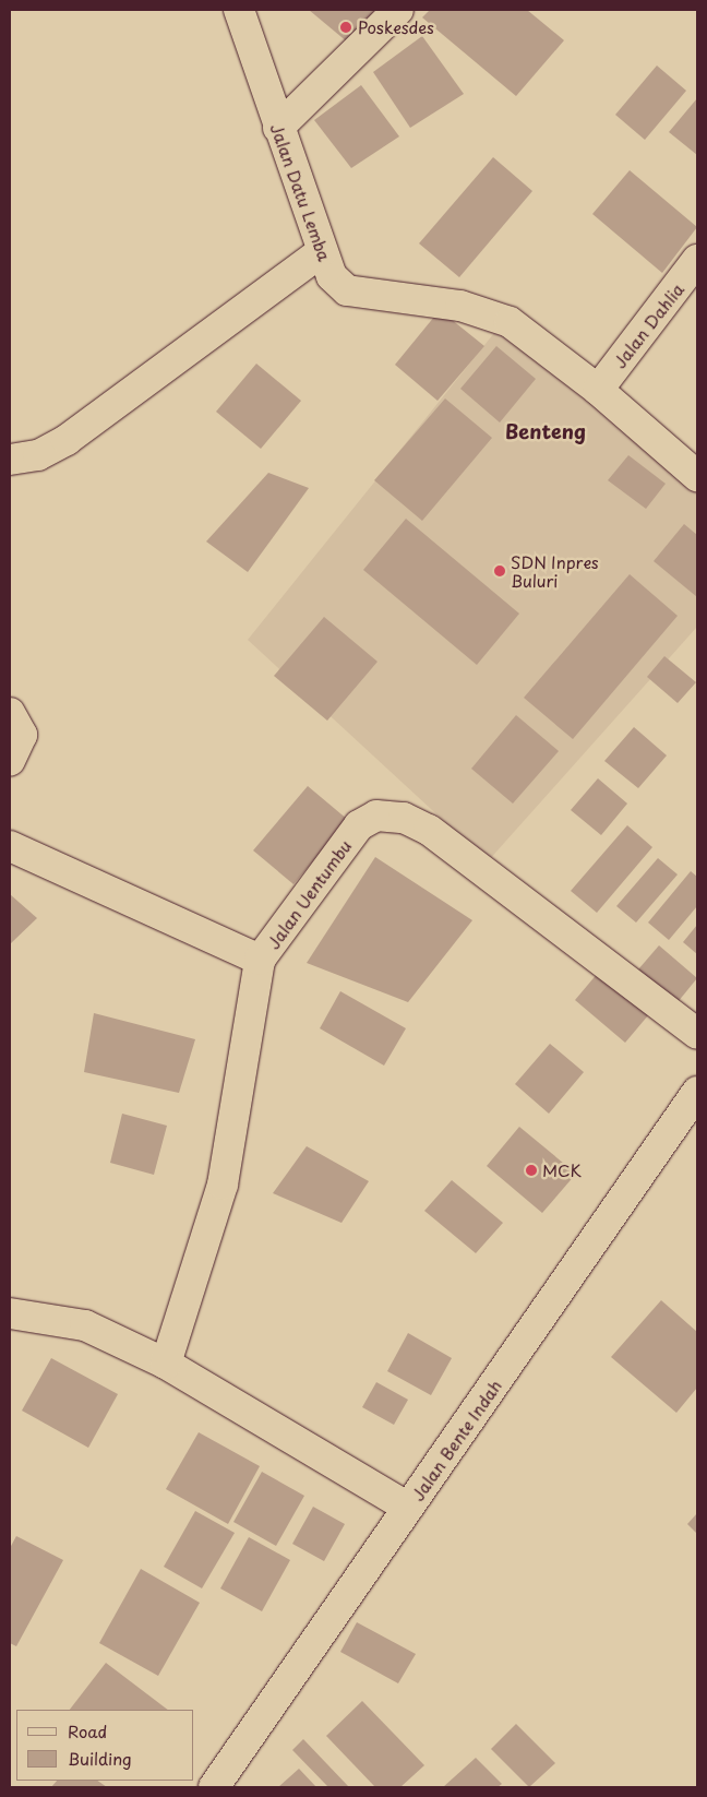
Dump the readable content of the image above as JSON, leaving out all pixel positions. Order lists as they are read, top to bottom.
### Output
{
  "streets": {
    "street": [
      "Jalan Datu Lemba",
      "Jalan Dahlia",
      "Jalan Uentumbu",
      "Jalan Bente Indah"
    ]
  },
  "crossings": [
    ["Jalan Datu Lemba", "Jalan Dahlia"]
  ],
  "districts": ["Benteng"],
  "places": ["Poskesdes", "SDN Inpres Buluri", "MCK"],
  "legend": ["Road", "Building"]
}
